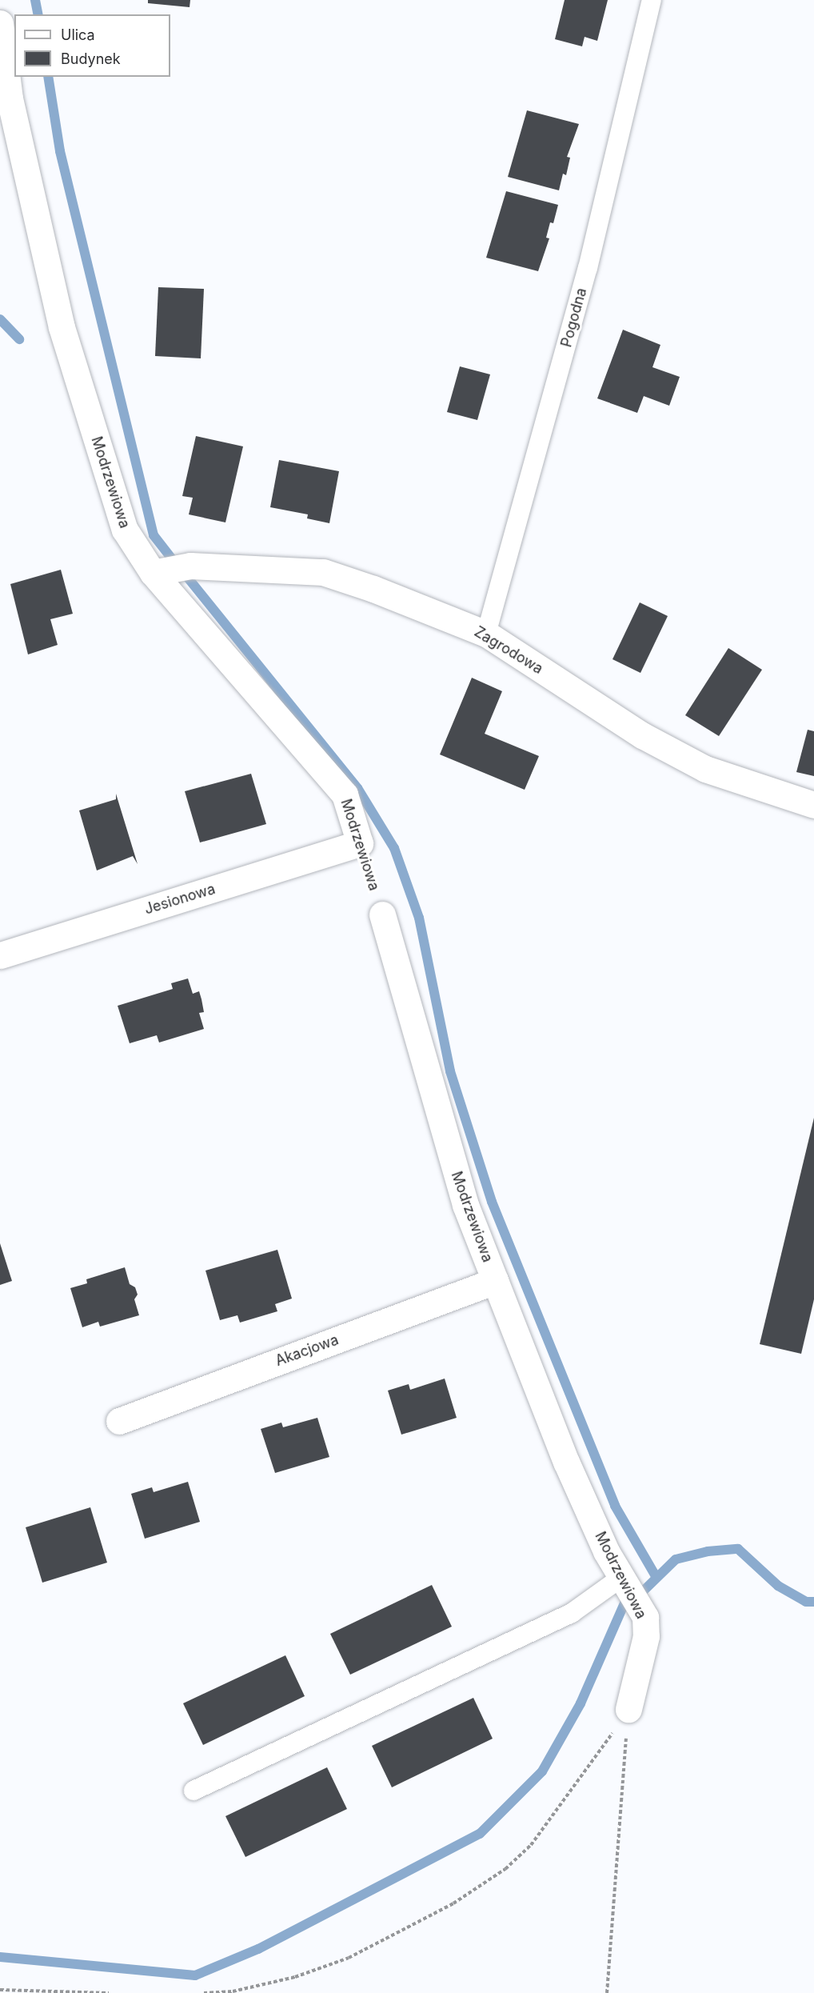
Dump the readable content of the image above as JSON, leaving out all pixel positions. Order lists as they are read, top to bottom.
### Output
{
  "streets": {
    "street": [
      "Modrzewiowa",
      "Zagrodowa",
      "Jesionowa",
      "Akacjowa"
    ],
    "lane": ["Pogodna"]
  },
  "crossings": [
    ["Pogodna", "Zagrodowa"],
    ["Modrzewiowa", "Zagrodowa"],
    ["Modrzewiowa", "Jesionowa"],
    ["Modrzewiowa", "Akacjowa"]
  ],
  "legend": ["Ulica", "Budynek"]
}
